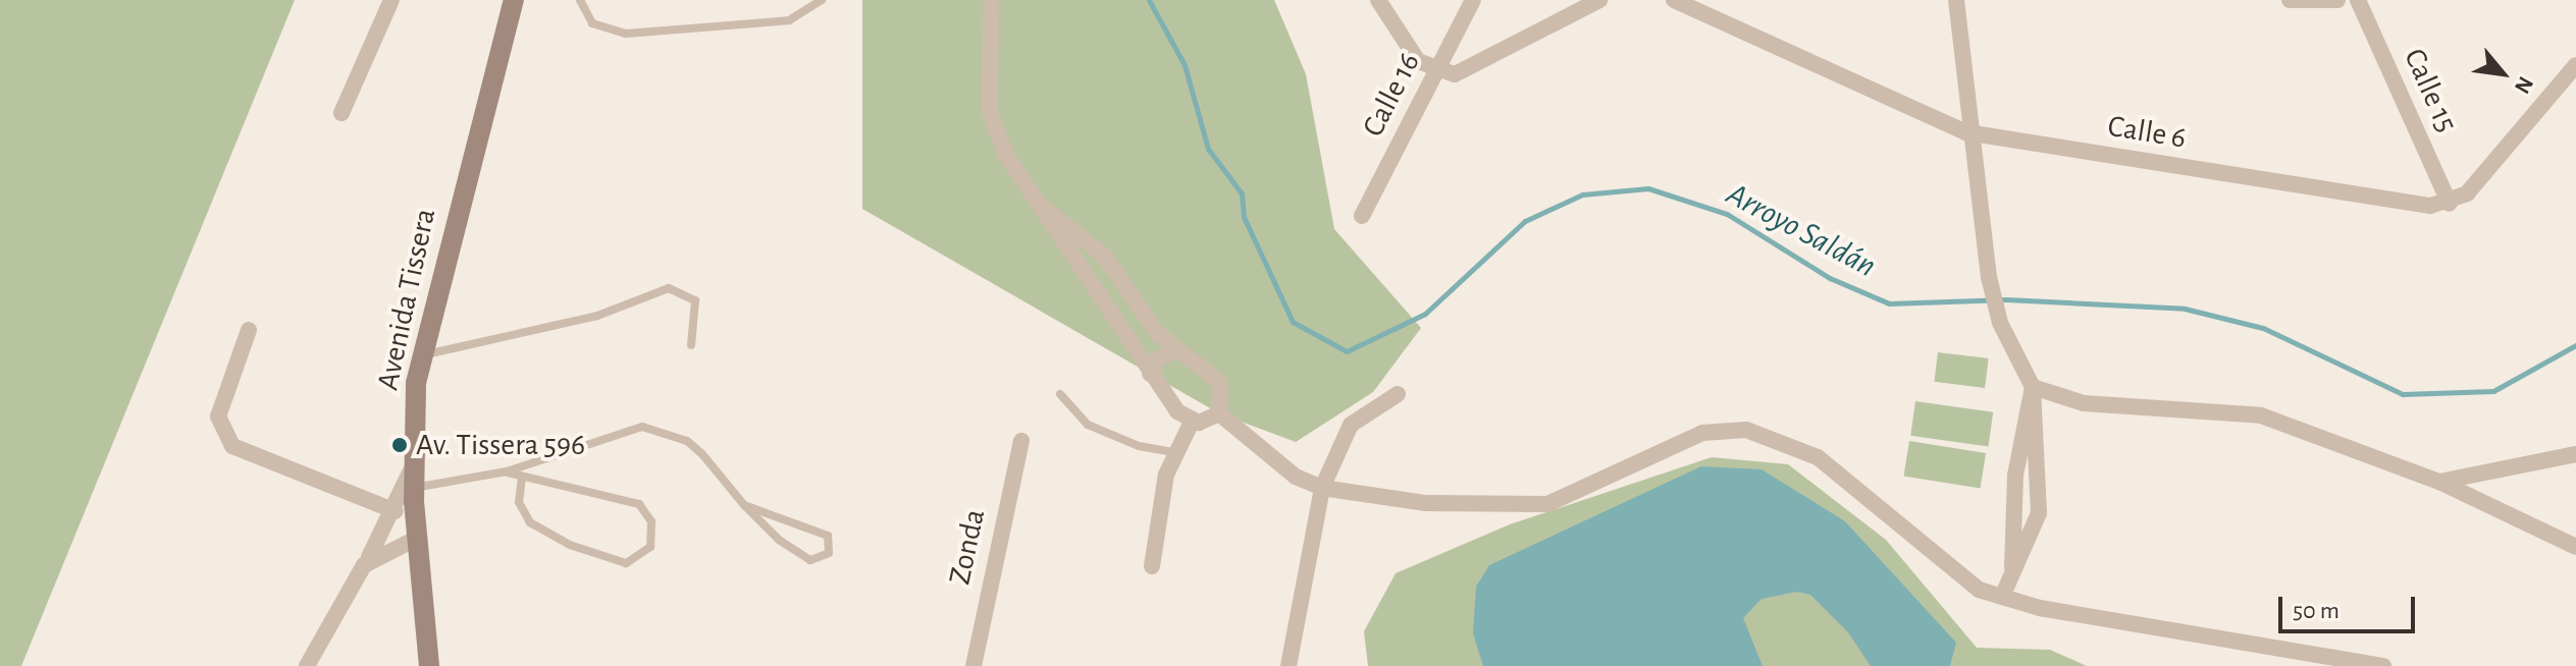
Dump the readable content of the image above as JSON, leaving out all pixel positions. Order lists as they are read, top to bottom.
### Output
{
  "streets": {
    "main road": ["Avenida Tissera"],
    "street": [
      "Calle 15",
      "Calle 16",
      "Calle 6",
      "Zonda"
    ]
  },
  "crossings": [
    ["Calle 15", "Calle 6"]
  ],
  "water": ["Arroyo Saldán"],
  "places": ["Av. Tissera 596"],
  "scale_bar": "50 m",
  "north": "bottom right"
}
